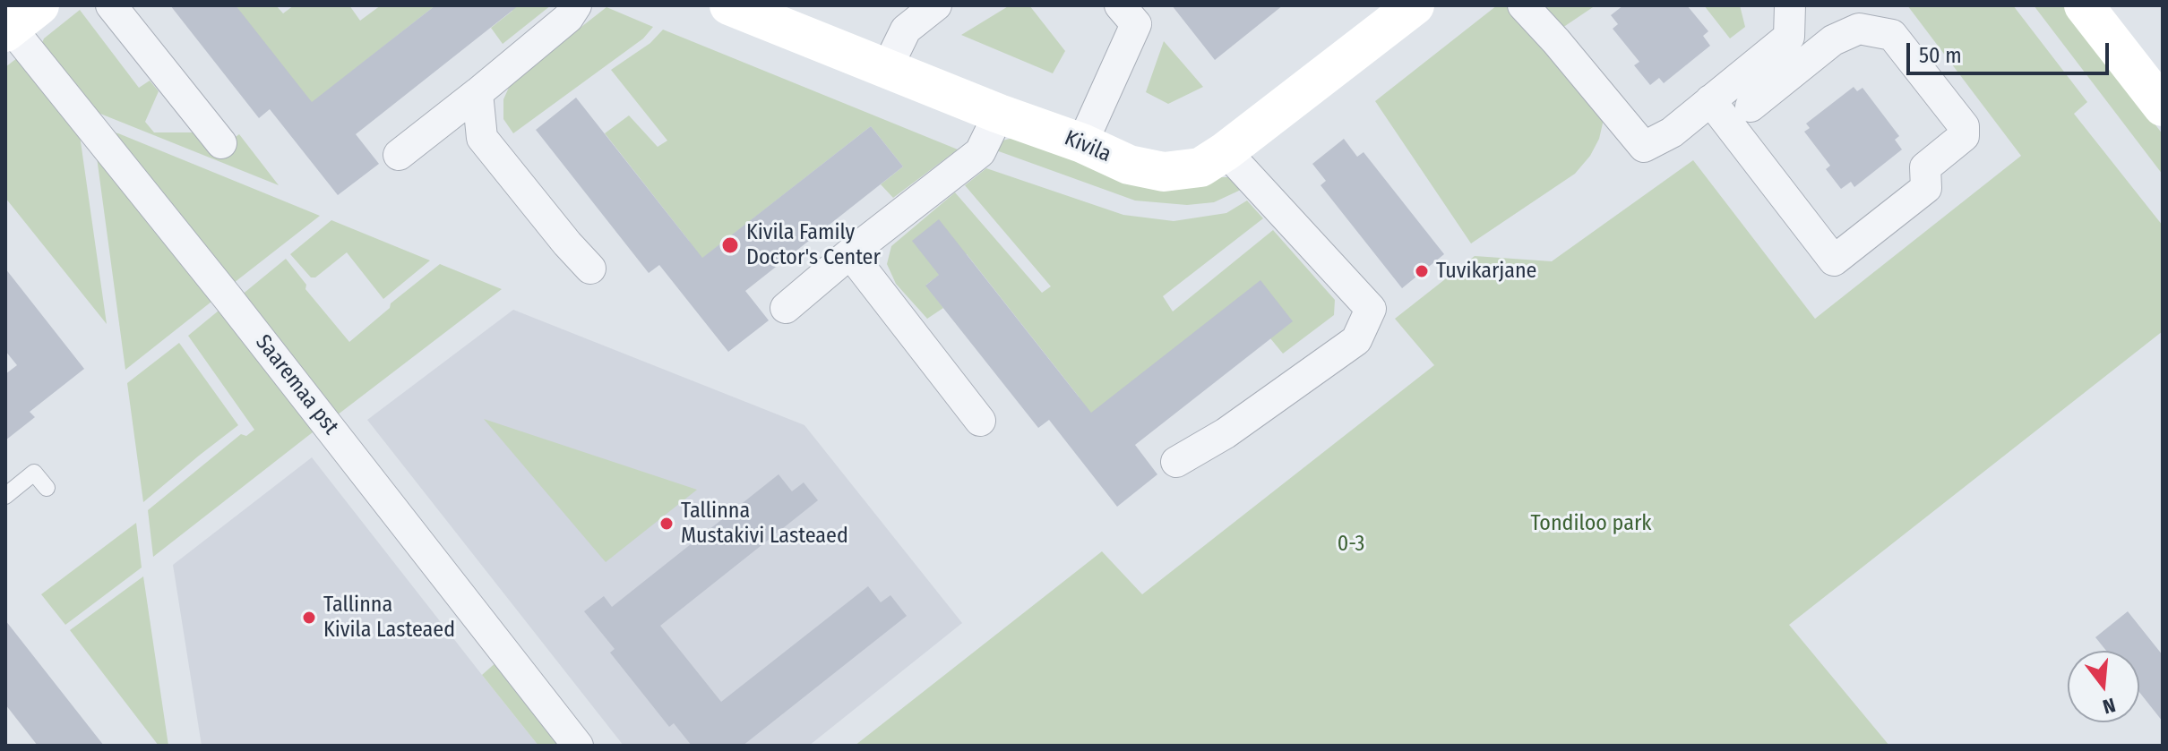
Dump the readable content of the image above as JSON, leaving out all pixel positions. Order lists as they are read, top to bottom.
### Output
{
  "streets": {
    "street": ["Kivila", "Saaremaa pst"]
  },
  "parks": ["Tondiloo park", "0-3"],
  "places": [
    "Kivila Family Doctor's Center",
    "Tuvikarjane",
    "Tallinna Mustakivi Lasteaed",
    "Tallinna Kivila Lasteaed"
  ],
  "scale_bar": "50 m",
  "north": "bottom"
}
